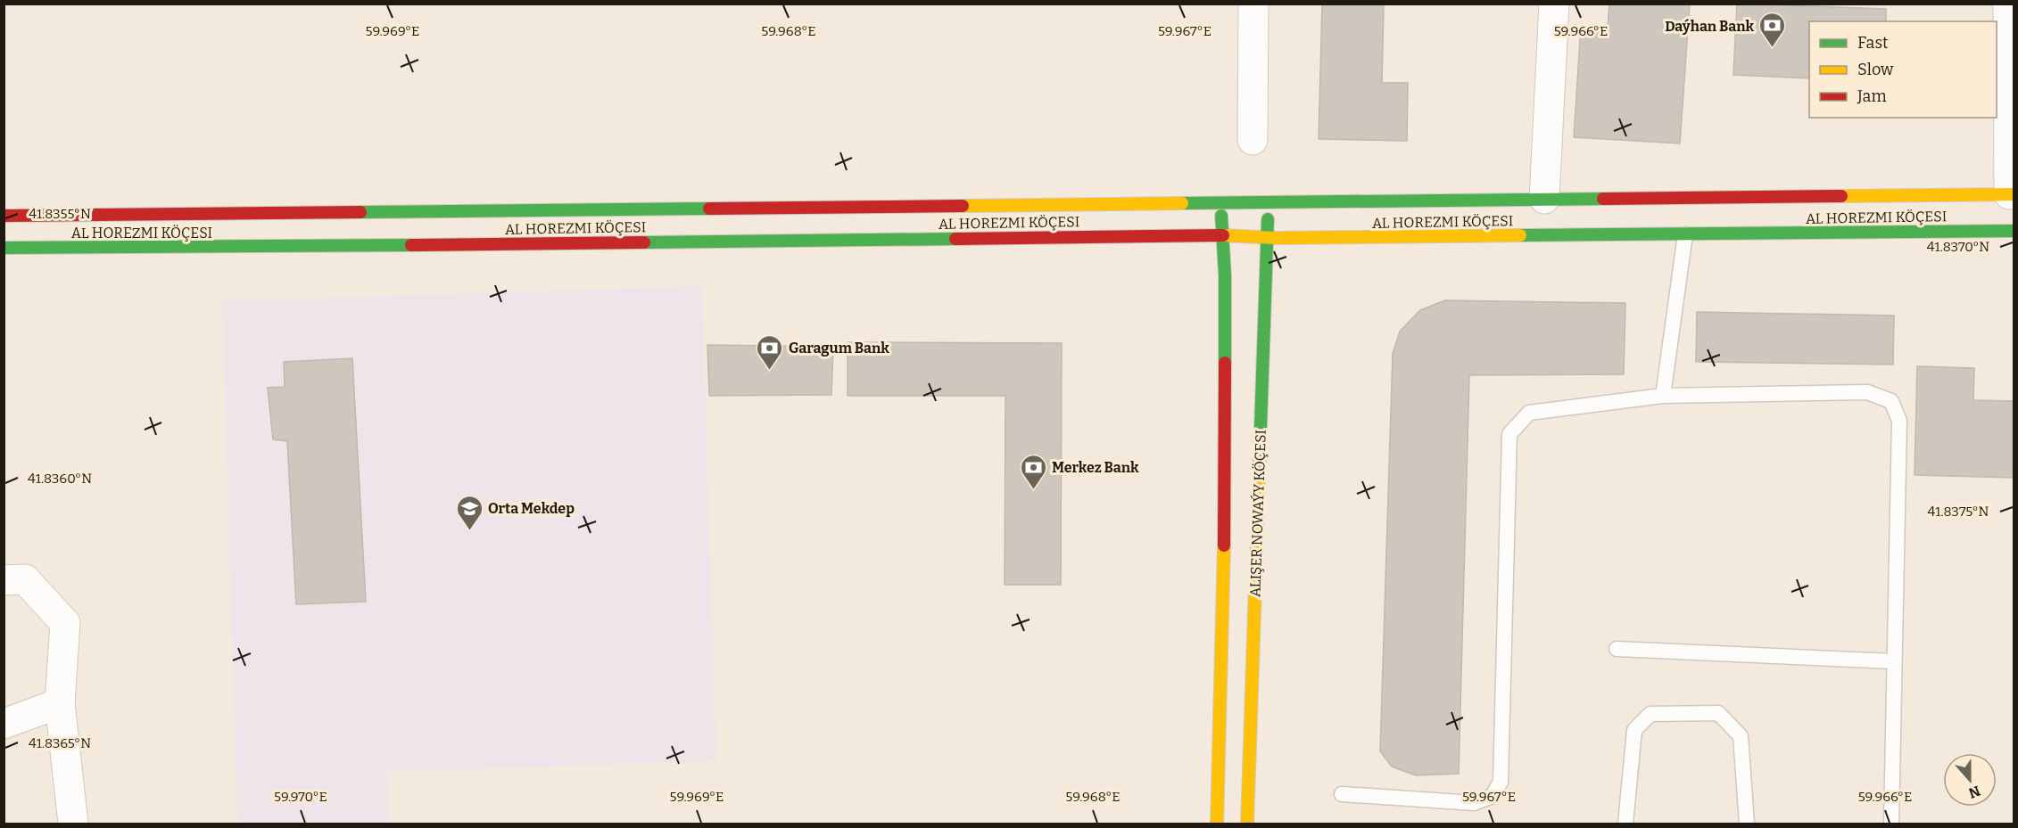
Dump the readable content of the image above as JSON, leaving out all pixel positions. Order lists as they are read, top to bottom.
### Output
{
  "streets": {
    "street": ["AL HOREZMI KÖÇESI", "ALIŞER NOWAÝY KÖÇESI"]
  },
  "crossings": [
    ["AL HOREZMI KÖÇESI", "ALIŞER NOWAÝY KÖÇESI"]
  ],
  "places": {
    "bank": ["Daýhan Bank", "Garagum Bank", "Merkez Bank"],
    "school or university": ["Orta Mekdep"]
  },
  "legend": ["Fast", "Slow", "Jam"],
  "north": "bottom",
  "coordinates": [
    "59.969°E",
    "59.968°E",
    "59.967°E",
    "59.966°E",
    "41.8355°N",
    "41.8370°N",
    "41.8360°N",
    "41.8375°N",
    "41.8365°N",
    "59.970°E"
  ]
}
